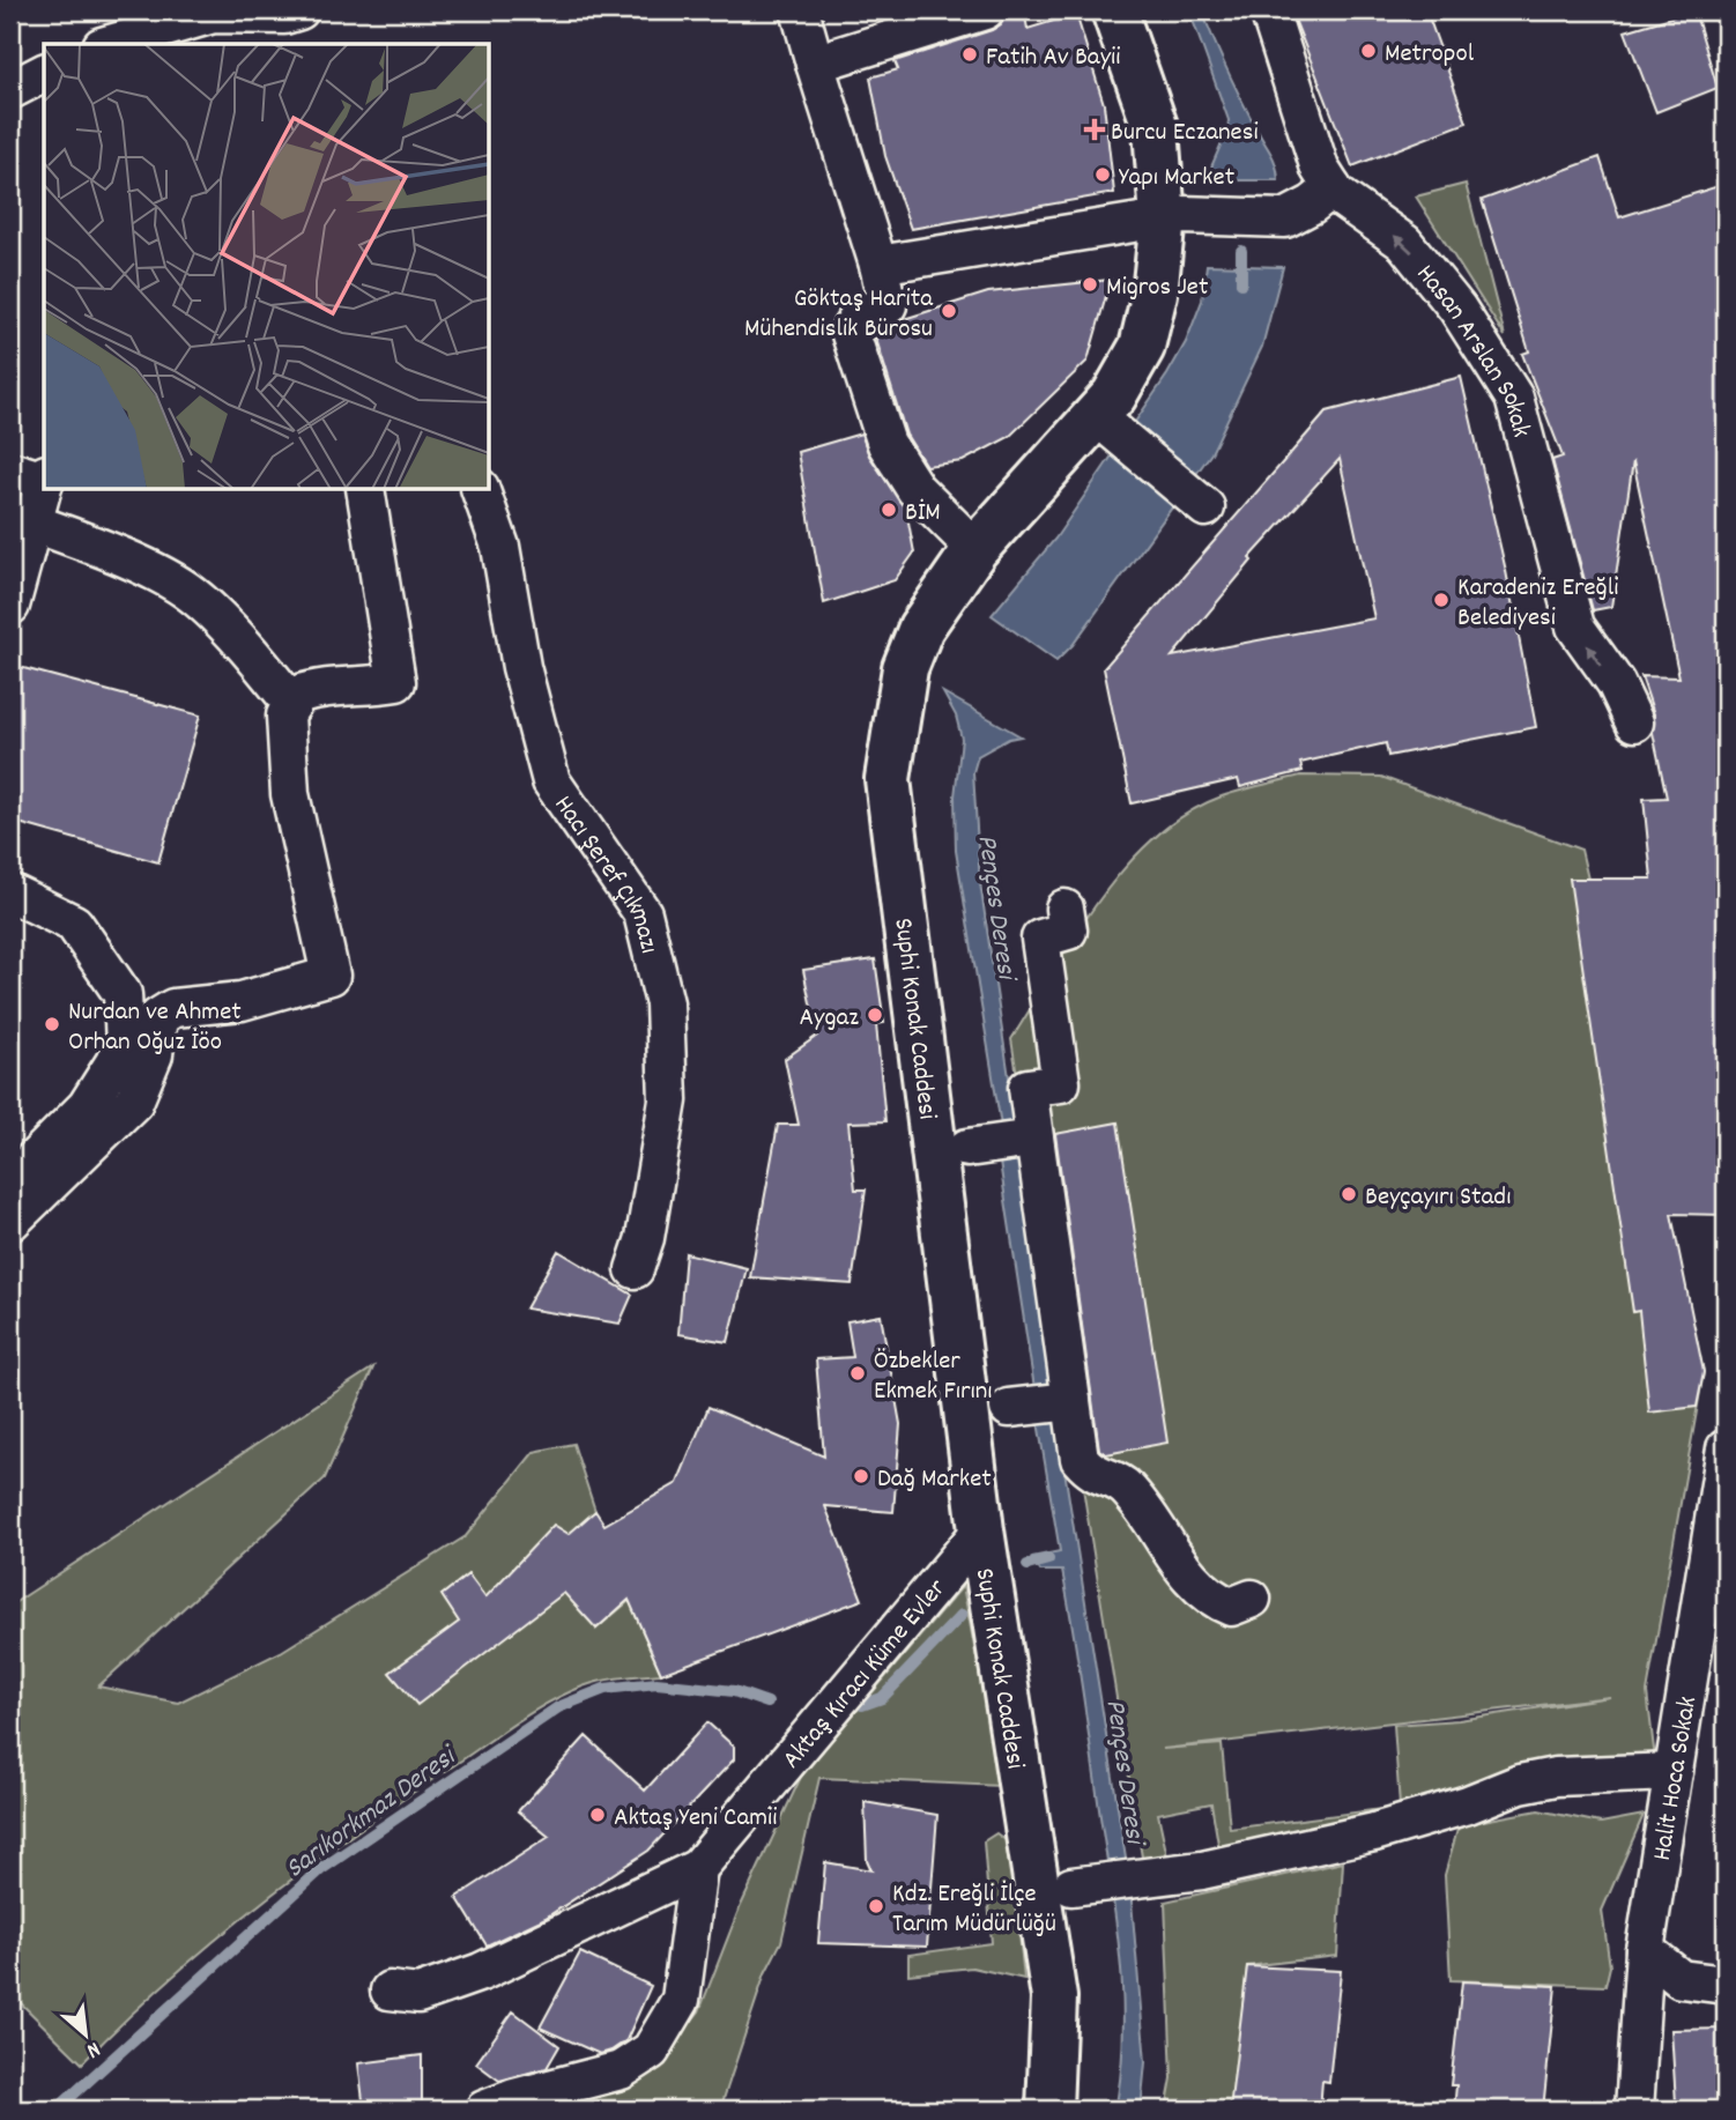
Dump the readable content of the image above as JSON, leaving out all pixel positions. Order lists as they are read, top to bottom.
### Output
{
  "streets": {
    "street": [
      "Hasan Arslan Sokak",
      "Hacı Şeref Çıkmazı",
      "Suphi Konak Caddesi",
      "Aktaş Kıracı Küme Evler",
      "Halit Hoca Sokak"
    ]
  },
  "crossings": [
    ["Suphi Konak Caddesi", "Aktaş Kıracı Küme Evler"]
  ],
  "one_way": ["Hasan Arslan Sokak"],
  "water": ["Pençes Deresi", "Sarıkorkmaz Deresi"],
  "places": {
    "other": [
      "Metropol",
      "Fatih Av Bayii",
      "Yapı Market",
      "Migros Jet",
      "Göktaş Harita Mühendislik Bürosu",
      "BİM",
      "Karadeniz Ereğli Belediyesi",
      "Aygaz",
      "Nurdan ve Ahmet Orhan Oğuz İöo",
      "Beyçayırı Stadı",
      "Özbekler Ekmek Fırını",
      "Dağ Market",
      "Aktaş Yeni Camii",
      "Kdz. Ereğli İlçe Tarım Müdürlüğü"
    ],
    "health": ["Burcu Eczanesi"]
  },
  "north": "bottom right"
}
